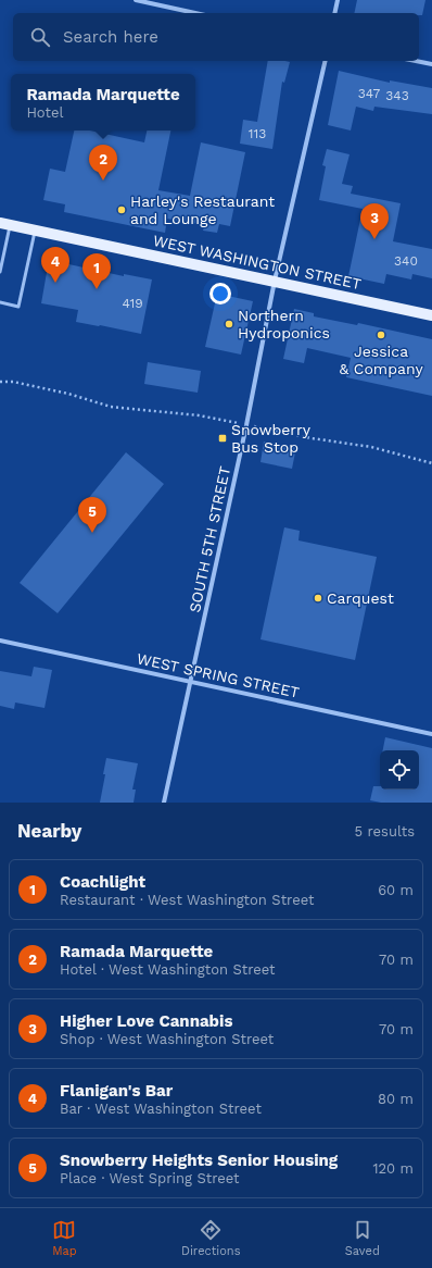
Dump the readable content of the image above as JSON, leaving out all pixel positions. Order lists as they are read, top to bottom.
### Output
{
  "streets": {
    "main road": ["WEST WASHINGTON STREET"],
    "street": ["SOUTH 5TH STREET", "WEST SPRING STREET"]
  },
  "crossings": [
    ["WEST WASHINGTON STREET", "SOUTH 5TH STREET"],
    ["SOUTH 5TH STREET", "WEST SPRING STREET"]
  ],
  "places": {
    "other": [
      "Harley's Restaurant and Lounge",
      "Northern Hydroponics",
      "Jessica & Company",
      "Carquest"
    ],
    "transit": ["Snowberry Bus Stop"]
  },
  "house_numbers": [
    "347",
    "343",
    "113",
    "340",
    "419"
  ],
  "page": {
    "search": "Search here",
    "popup": ["Ramada Marquette", "Hotel"],
    "pins": [
      "2",
      "3",
      "4",
      "1",
      "5"
    ],
    "heading": ["Nearby", "5 results"],
    "list": [
      {
        "mark": "1",
        "name": "Coachlight",
        "note": "Restaurant · West Washington Street",
        "value": "60 m"
      },
      {
        "mark": "2",
        "name": "Ramada Marquette",
        "note": "Hotel · West Washington Street",
        "value": "70 m"
      },
      {
        "mark": "3",
        "name": "Higher Love Cannabis",
        "note": "Shop · West Washington Street",
        "value": "70 m"
      },
      {
        "mark": "4",
        "name": "Flanigan's Bar",
        "note": "Bar · West Washington Street",
        "value": "80 m"
      },
      {
        "mark": "5",
        "name": "Snowberry Heights Senior Housing",
        "note": "Place · West Spring Street",
        "value": "120 m"
      }
    ],
    "nav": ["Map", "Directions", "Saved"]
  }
}
